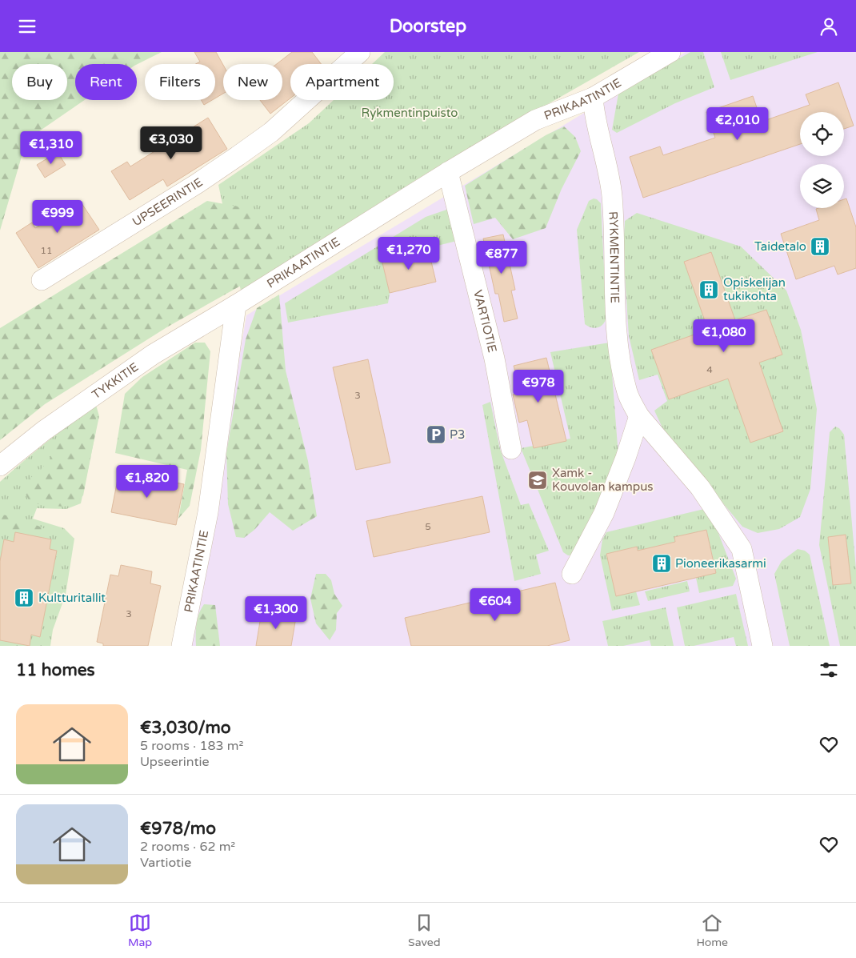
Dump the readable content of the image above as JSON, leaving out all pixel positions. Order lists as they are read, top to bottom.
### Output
{
  "streets": {
    "street": [
      "PRIKAATINTIE",
      "UPSEERINTIE",
      "RYKMENTINTIE",
      "VARTIOTIE",
      "TYKKITIE"
    ]
  },
  "crossings": [
    ["PRIKAATINTIE", "RYKMENTINTIE"],
    ["PRIKAATINTIE", "VARTIOTIE"],
    ["PRIKAATINTIE", "TYKKITIE"]
  ],
  "parks": ["Rykmentinpuisto"],
  "places": {
    "building": [
      "Taidetalo",
      "Opiskelijan tukikohta",
      "Pioneerikasarmi",
      "Kultturitallit"
    ],
    "parking": ["P3"],
    "school or university": ["Xamk - Kouvolan kampus"]
  },
  "house_numbers": [
    "11",
    "4",
    "3",
    "5",
    "3"
  ],
  "page": {
    "header": "Doorstep",
    "chip": [
      "Buy",
      "Rent",
      "Filters",
      "New",
      "Apartment"
    ],
    "price": [
      "€2,010",
      "€3,030",
      "€1,310",
      "€999",
      "€1,270",
      "€877",
      "€1,080",
      "€978",
      "€1,820",
      "€604",
      "€1,300"
    ],
    "heading": "11 homes",
    "list": [
      {
        "name": "€3,030/mo",
        "note": "5 rooms · 183 m² · Upseerintie"
      },
      {
        "name": "€978/mo",
        "note": "2 rooms · 62 m² · Vartiotie"
      }
    ],
    "tabs": ["Map", "Saved", "Home"]
  }
}
